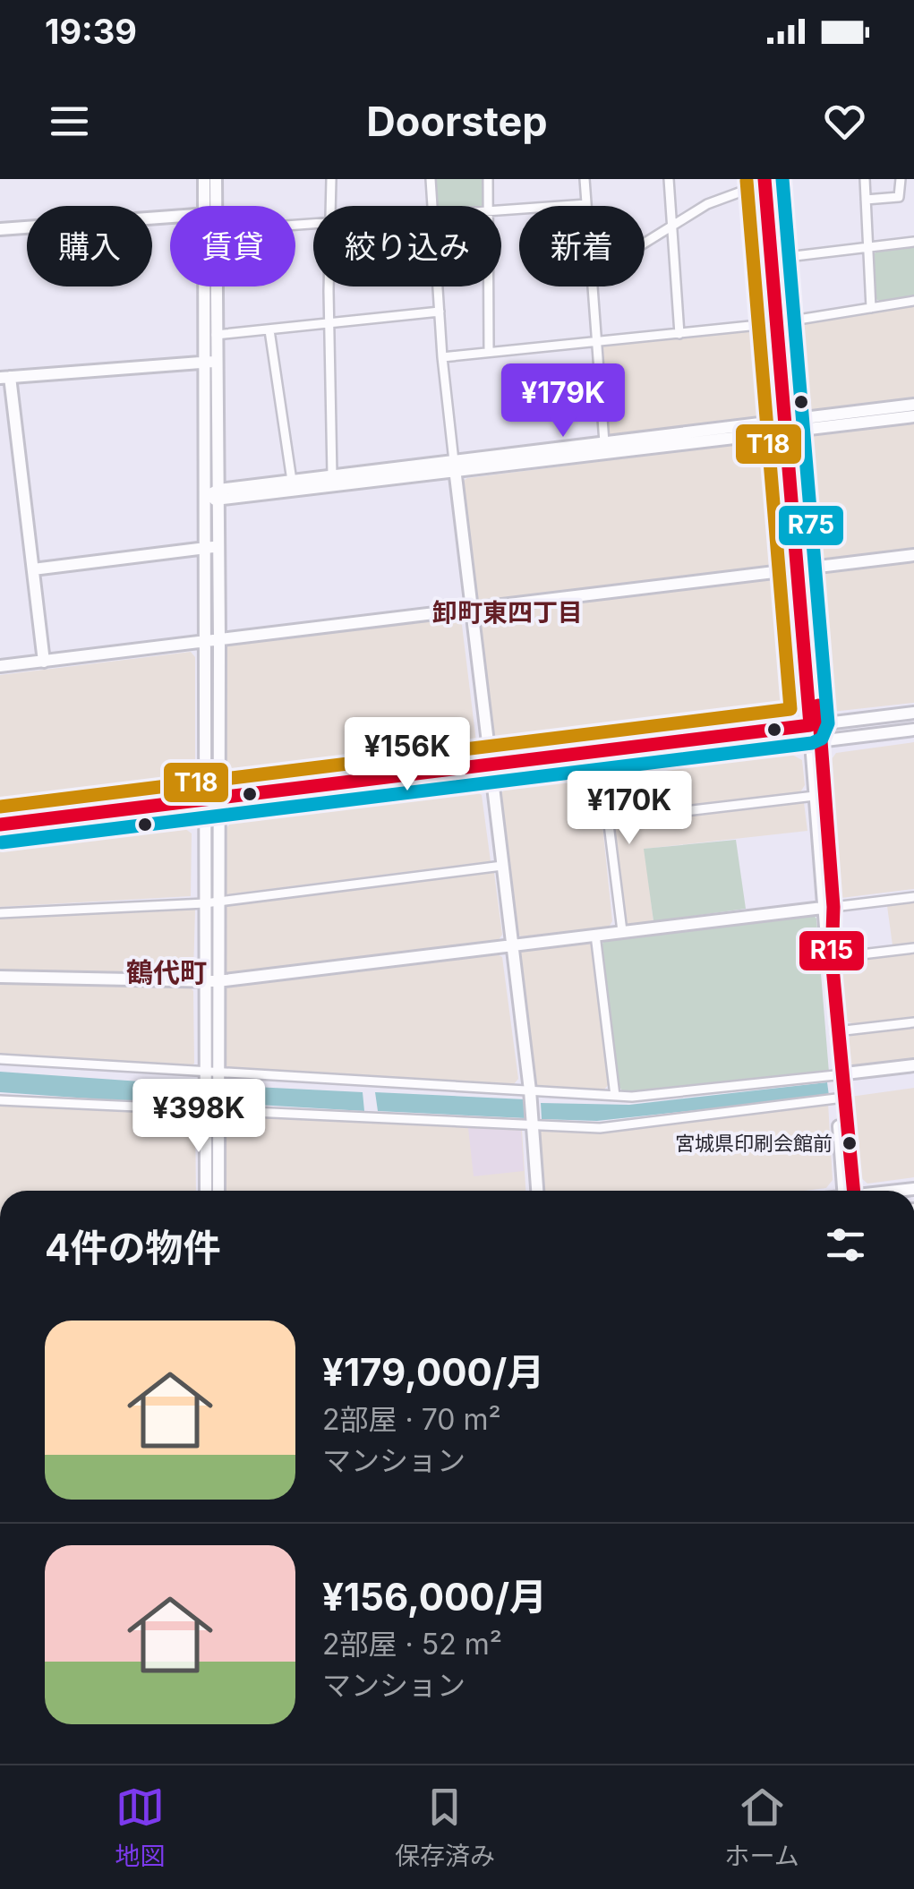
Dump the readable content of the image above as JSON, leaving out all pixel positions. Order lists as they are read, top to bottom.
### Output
{
  "districts": ["卸町東四丁目", "鶴代町"],
  "places": ["宮城県印刷会館前"],
  "lines": ["transit line R15", "transit line R75", "transit line T18"],
  "page": {
    "status": "19:39",
    "header": "Doorstep",
    "chip": [
      "購入",
      "賃貸",
      "絞り込み",
      "新着"
    ],
    "price": [
      "¥179K",
      "¥156K",
      "¥170K",
      "¥398K"
    ],
    "heading": "4件の物件",
    "list": [
      {
        "name": "¥179,000/月",
        "note": "2部屋 · 70 m² · マンション"
      },
      {
        "name": "¥156,000/月",
        "note": "2部屋 · 52 m² · マンション"
      }
    ],
    "tabs": ["地図", "保存済み", "ホーム"]
  }
}
